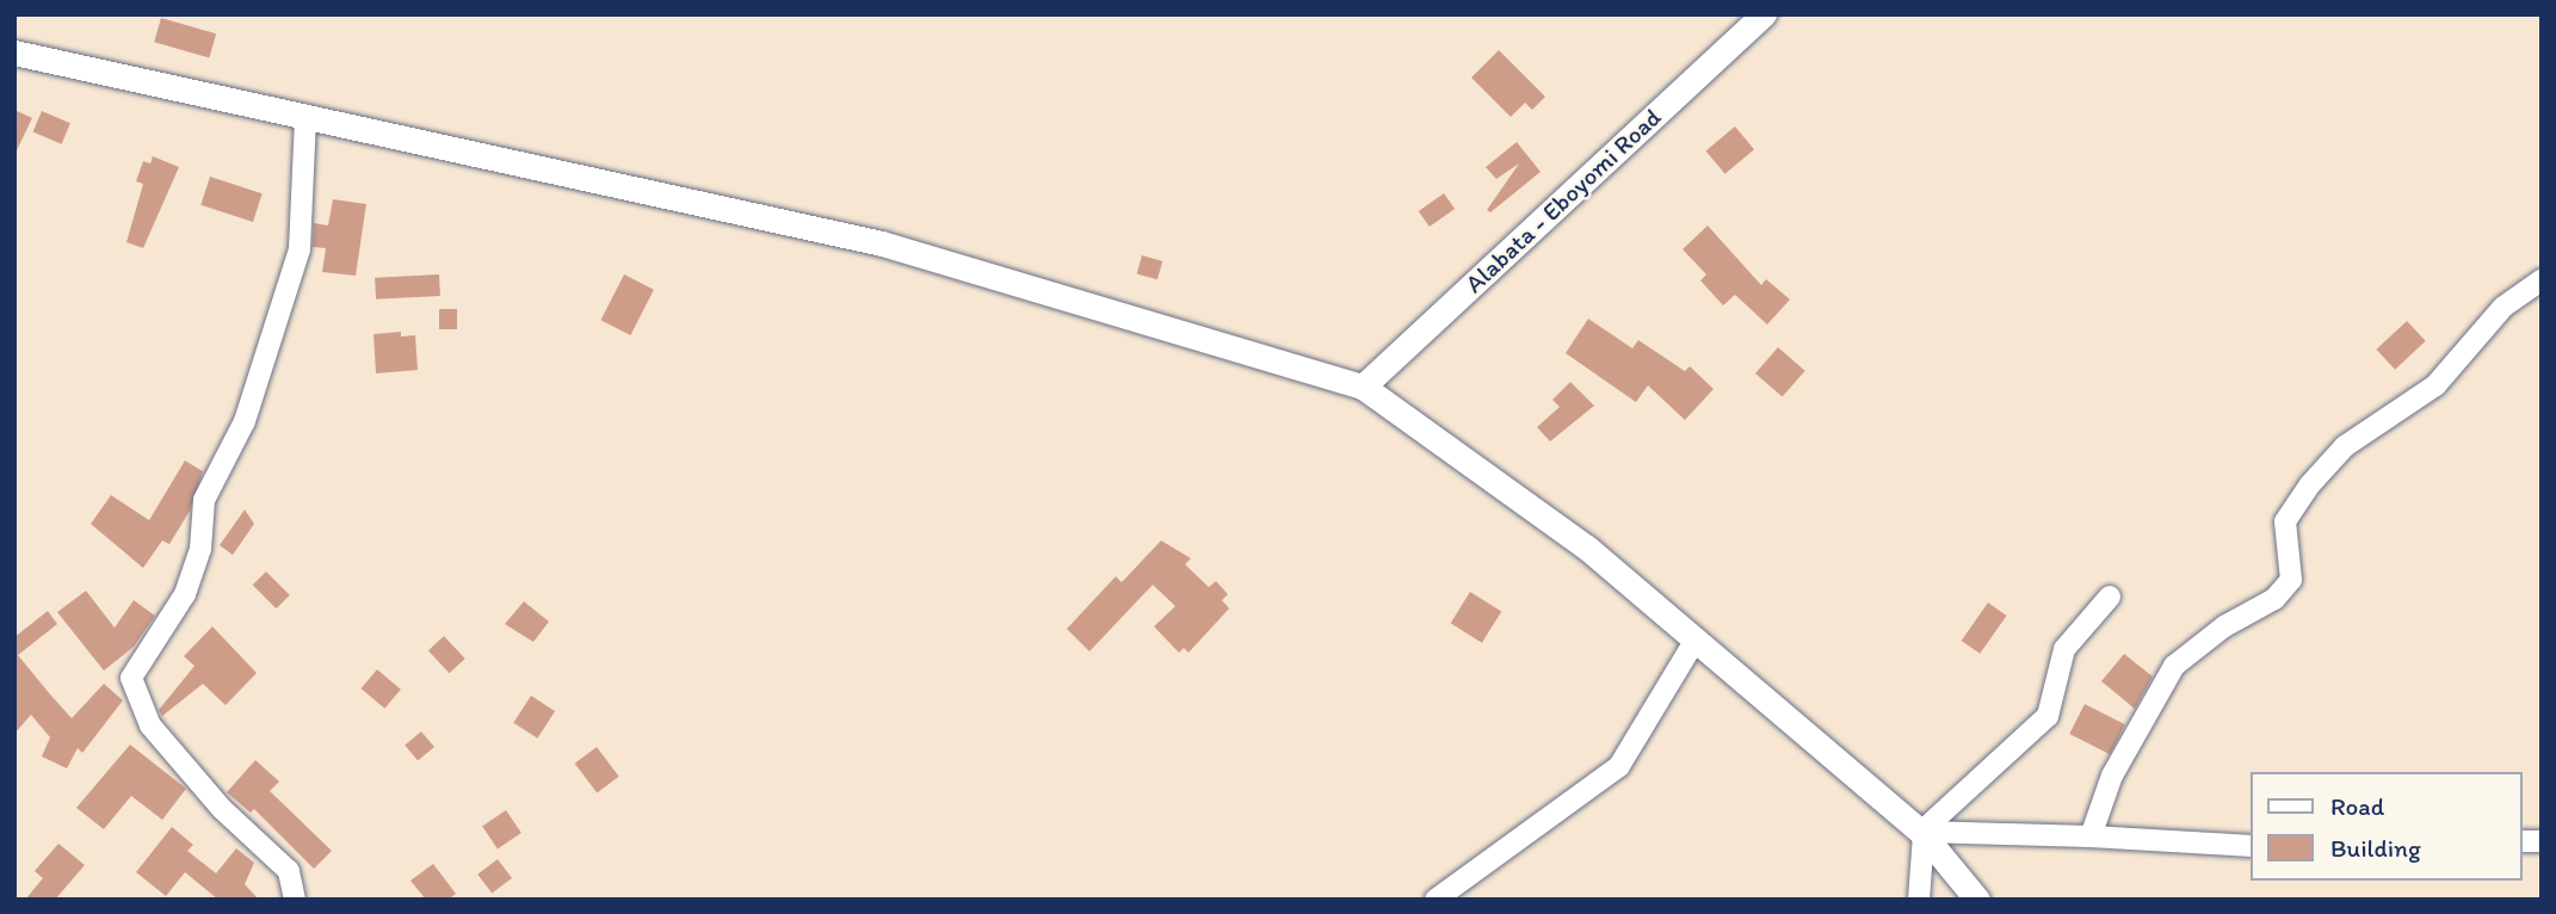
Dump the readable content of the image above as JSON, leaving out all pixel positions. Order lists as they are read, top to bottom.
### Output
{
  "streets": {
    "main road": ["Alabata - Eboyomi Road"]
  },
  "legend": ["Road", "Building"]
}
